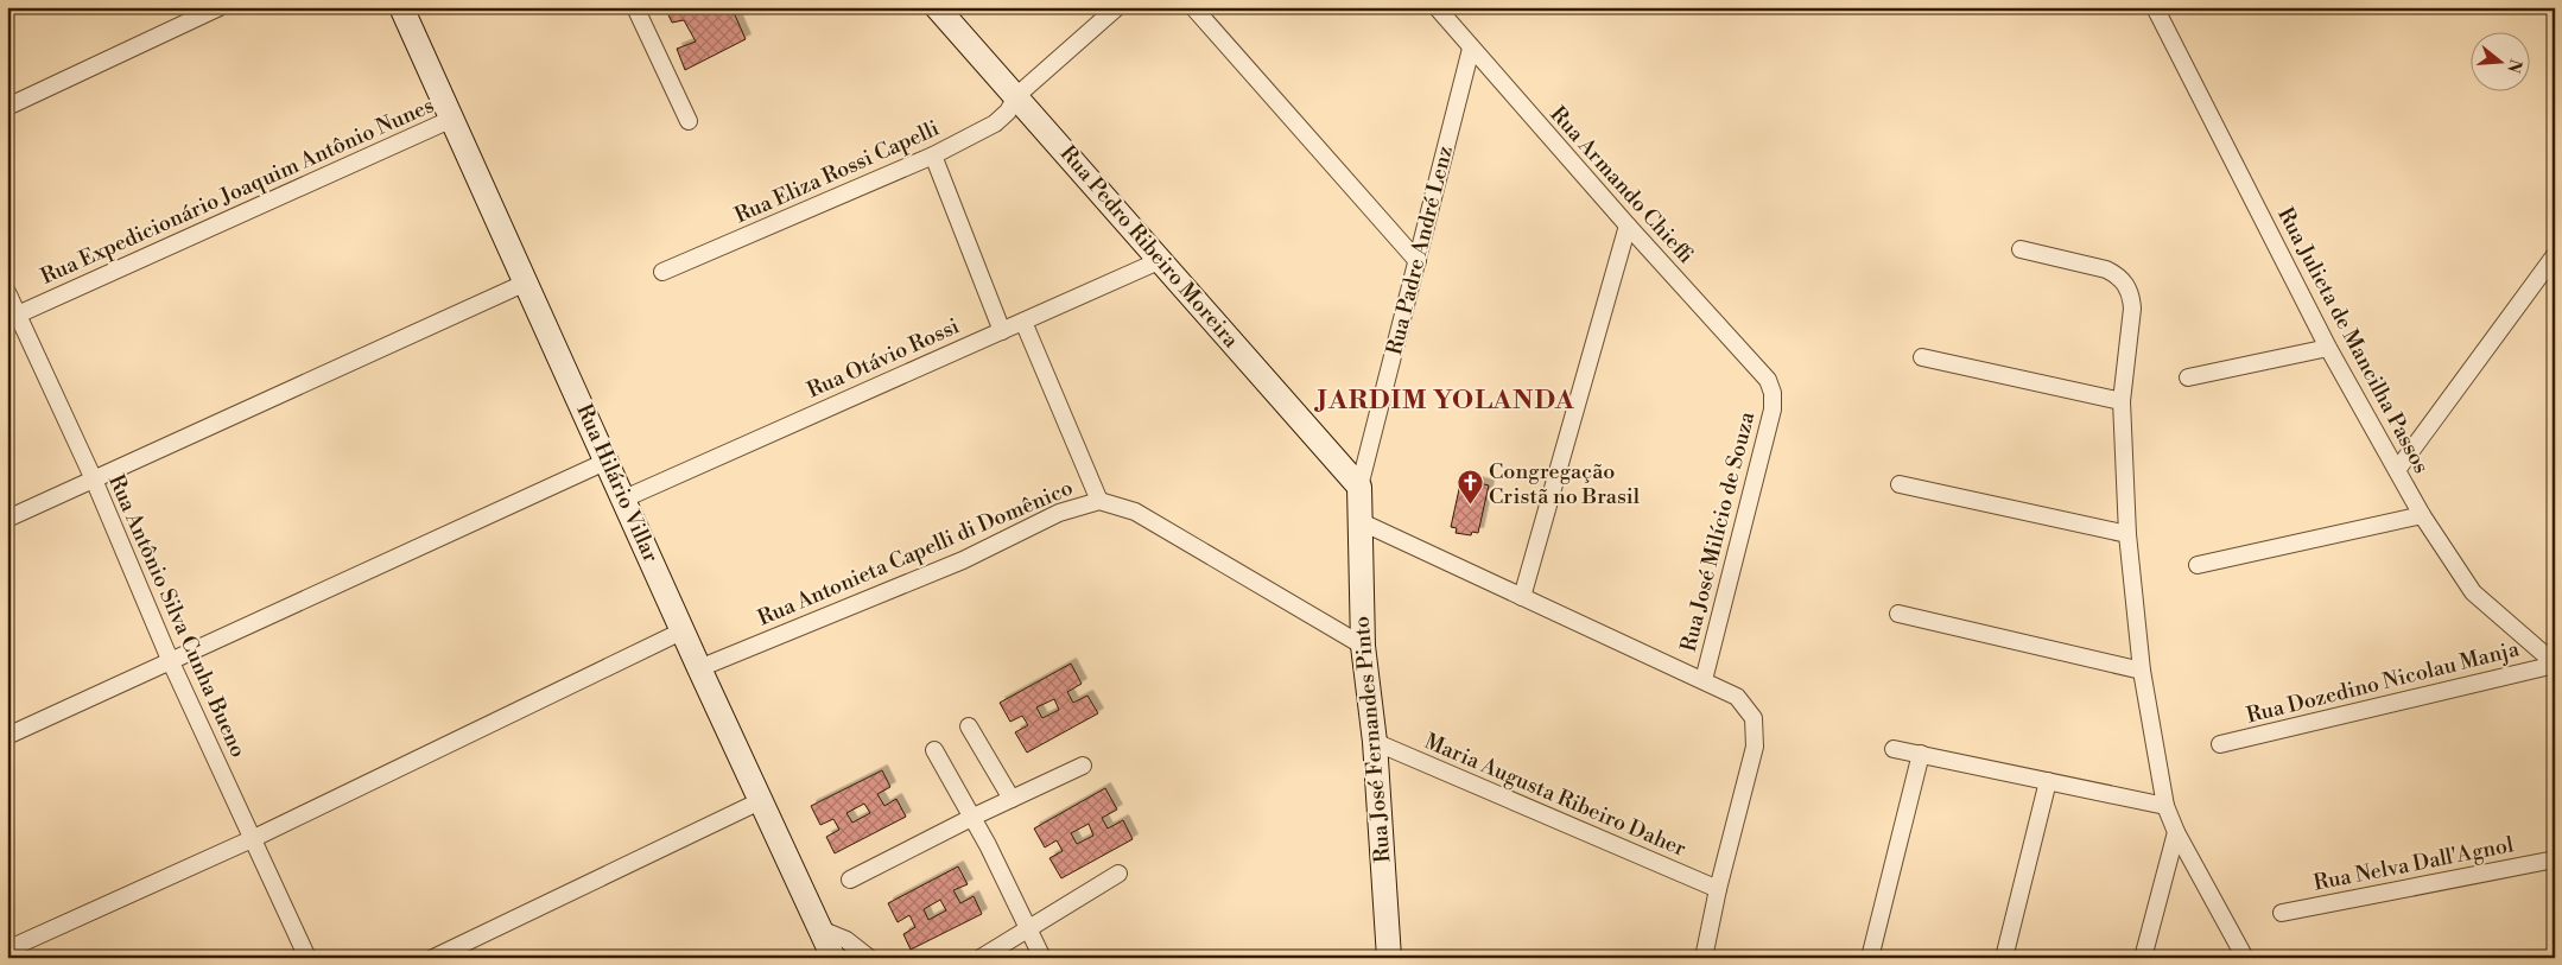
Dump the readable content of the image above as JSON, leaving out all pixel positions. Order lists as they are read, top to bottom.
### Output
{
  "streets": {
    "street": [
      "Rua Eliza Rossi Capelli",
      "Rua Armando Chieffi",
      "Rua Expedicionário Joaquim Antônio Nunes",
      "Rua Pedro Ribeiro Moreira",
      "Rua Padre André Lenz",
      "Rua Julieta de Mancilha Passos",
      "Rua Otávio Rossi",
      "Rua Hilário Villar",
      "Rua José Milício de Souza",
      "Rua Antonieta Capelli di Domênico",
      "Rua Antônio Silva Cunha Bueno",
      "Rua Dozedino Nicolau Manja",
      "Rua José Fernandes Pinto",
      "Maria Augusta Ribeiro Daher",
      "Rua Nelva Dall'Agnol"
    ]
  },
  "crossings": [
    ["Rua Eliza Rossi Capelli", "Rua Pedro Ribeiro Moreira"],
    ["Rua Armando Chieffi", "Rua Padre André Lenz"],
    ["Rua Armando Chieffi", "Rua José Milício de Souza"],
    ["Rua Expedicionário Joaquim Antônio Nunes", "Rua Hilário Villar"],
    ["Rua Expedicionário Joaquim Antônio Nunes", "Rua Antônio Silva Cunha Bueno"],
    ["Rua Pedro Ribeiro Moreira", "Rua Padre André Lenz"],
    ["Rua Pedro Ribeiro Moreira", "Rua Otávio Rossi"],
    ["Rua Padre André Lenz", "Rua José Fernandes Pinto"],
    ["Rua Julieta de Mancilha Passos", "Rua Dozedino Nicolau Manja"],
    ["Rua Otávio Rossi", "Rua Hilário Villar"],
    ["Rua Hilário Villar", "Rua Antonieta Capelli di Domênico"],
    ["Rua Antonieta Capelli di Domênico", "Rua José Fernandes Pinto"],
    ["Rua José Fernandes Pinto", "Maria Augusta Ribeiro Daher"]
  ],
  "districts": ["JARDIM YOLANDA"],
  "places": {
    "church": ["Congregação Cristã no Brasil"]
  },
  "north": "right"
}
